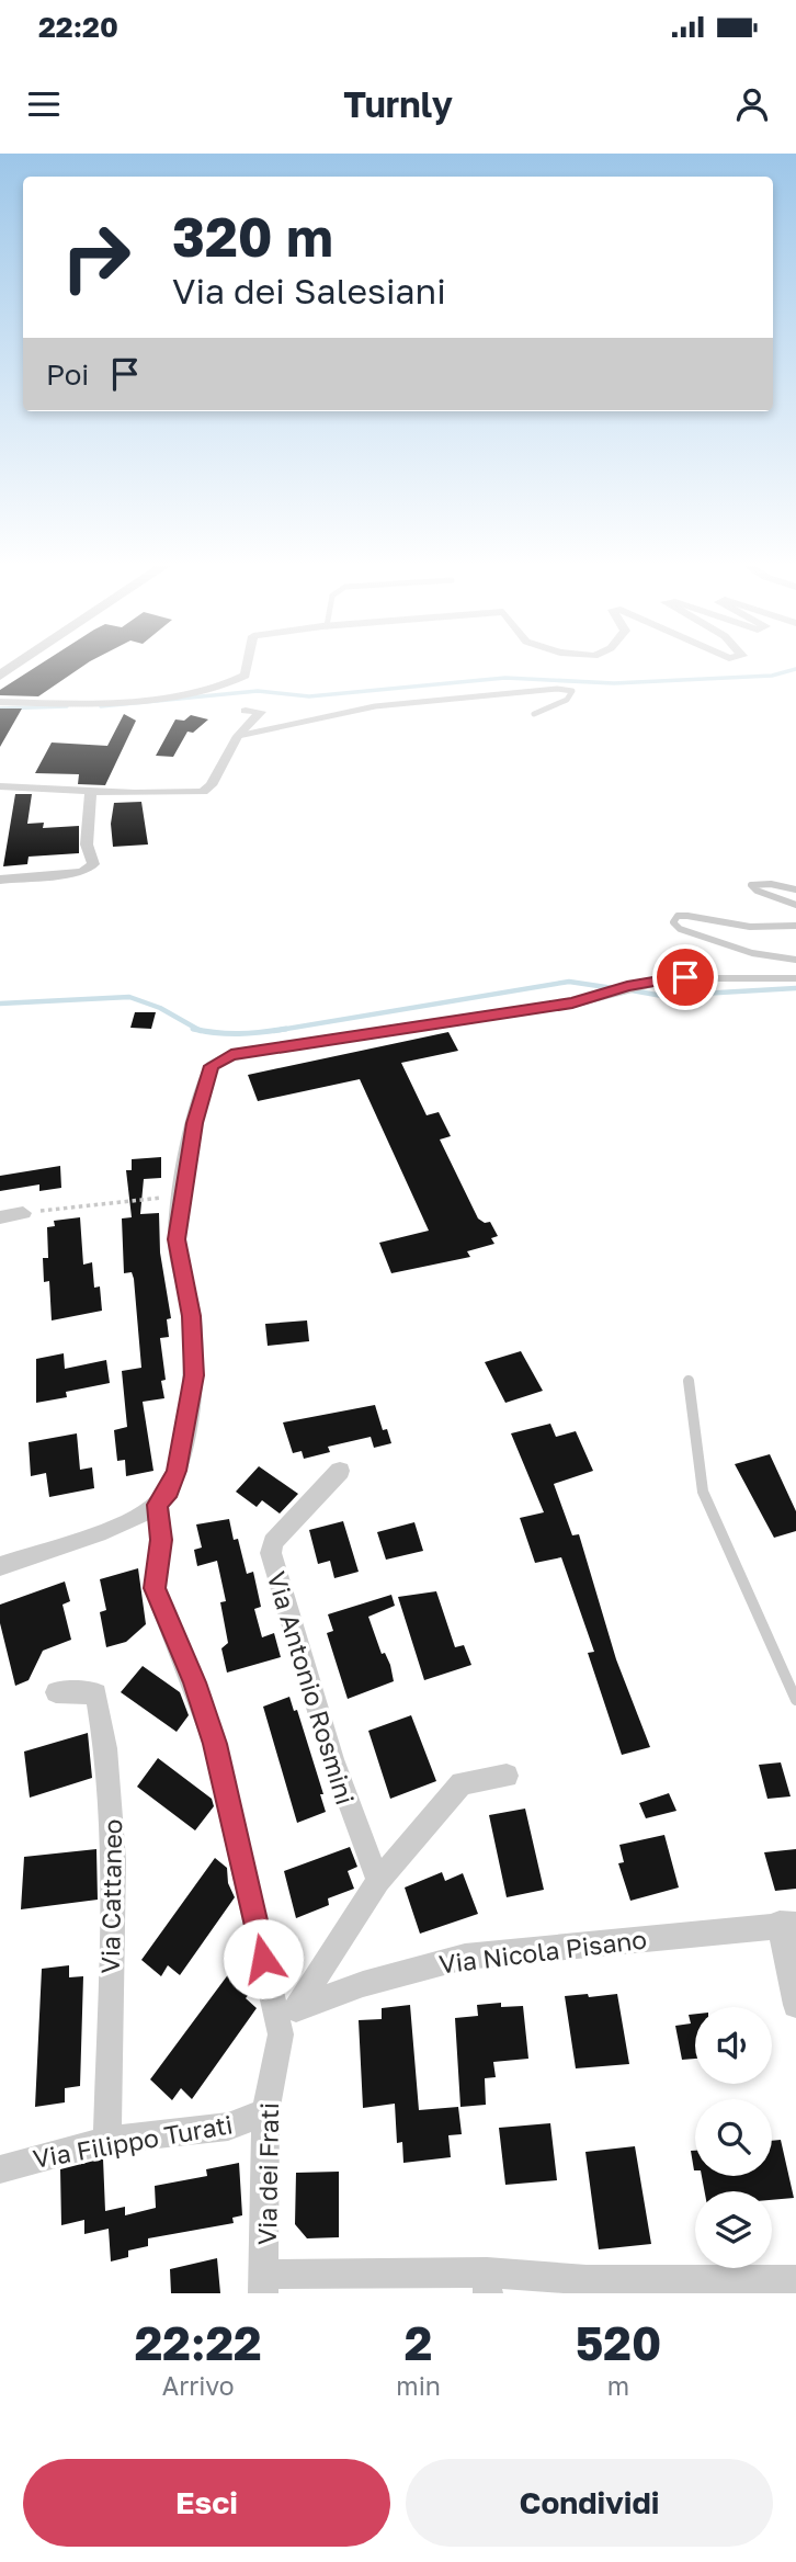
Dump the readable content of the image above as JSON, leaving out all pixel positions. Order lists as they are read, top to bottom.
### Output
{
  "streets": {
    "street": [
      "Via Antonio Rosmini",
      "Via Cattaneo",
      "Via Nicola Pisano",
      "Via Filippo Turati",
      "Via dei Frati"
    ]
  },
  "crossings": [
    ["Via Cattaneo", "Via Filippo Turati"],
    ["Via Nicola Pisano", "Via dei Frati"],
    ["Via Filippo Turati", "Via dei Frati"]
  ],
  "page": {
    "status": "22:20",
    "header": "Turnly",
    "turn": ["320 m", "Via dei Salesiani"],
    "then": "Poi",
    "eta": [
      "22:22",
      "Arrivo",
      "2",
      "min",
      "520",
      "m"
    ],
    "buttons": ["Esci", "Condividi"]
  }
}
